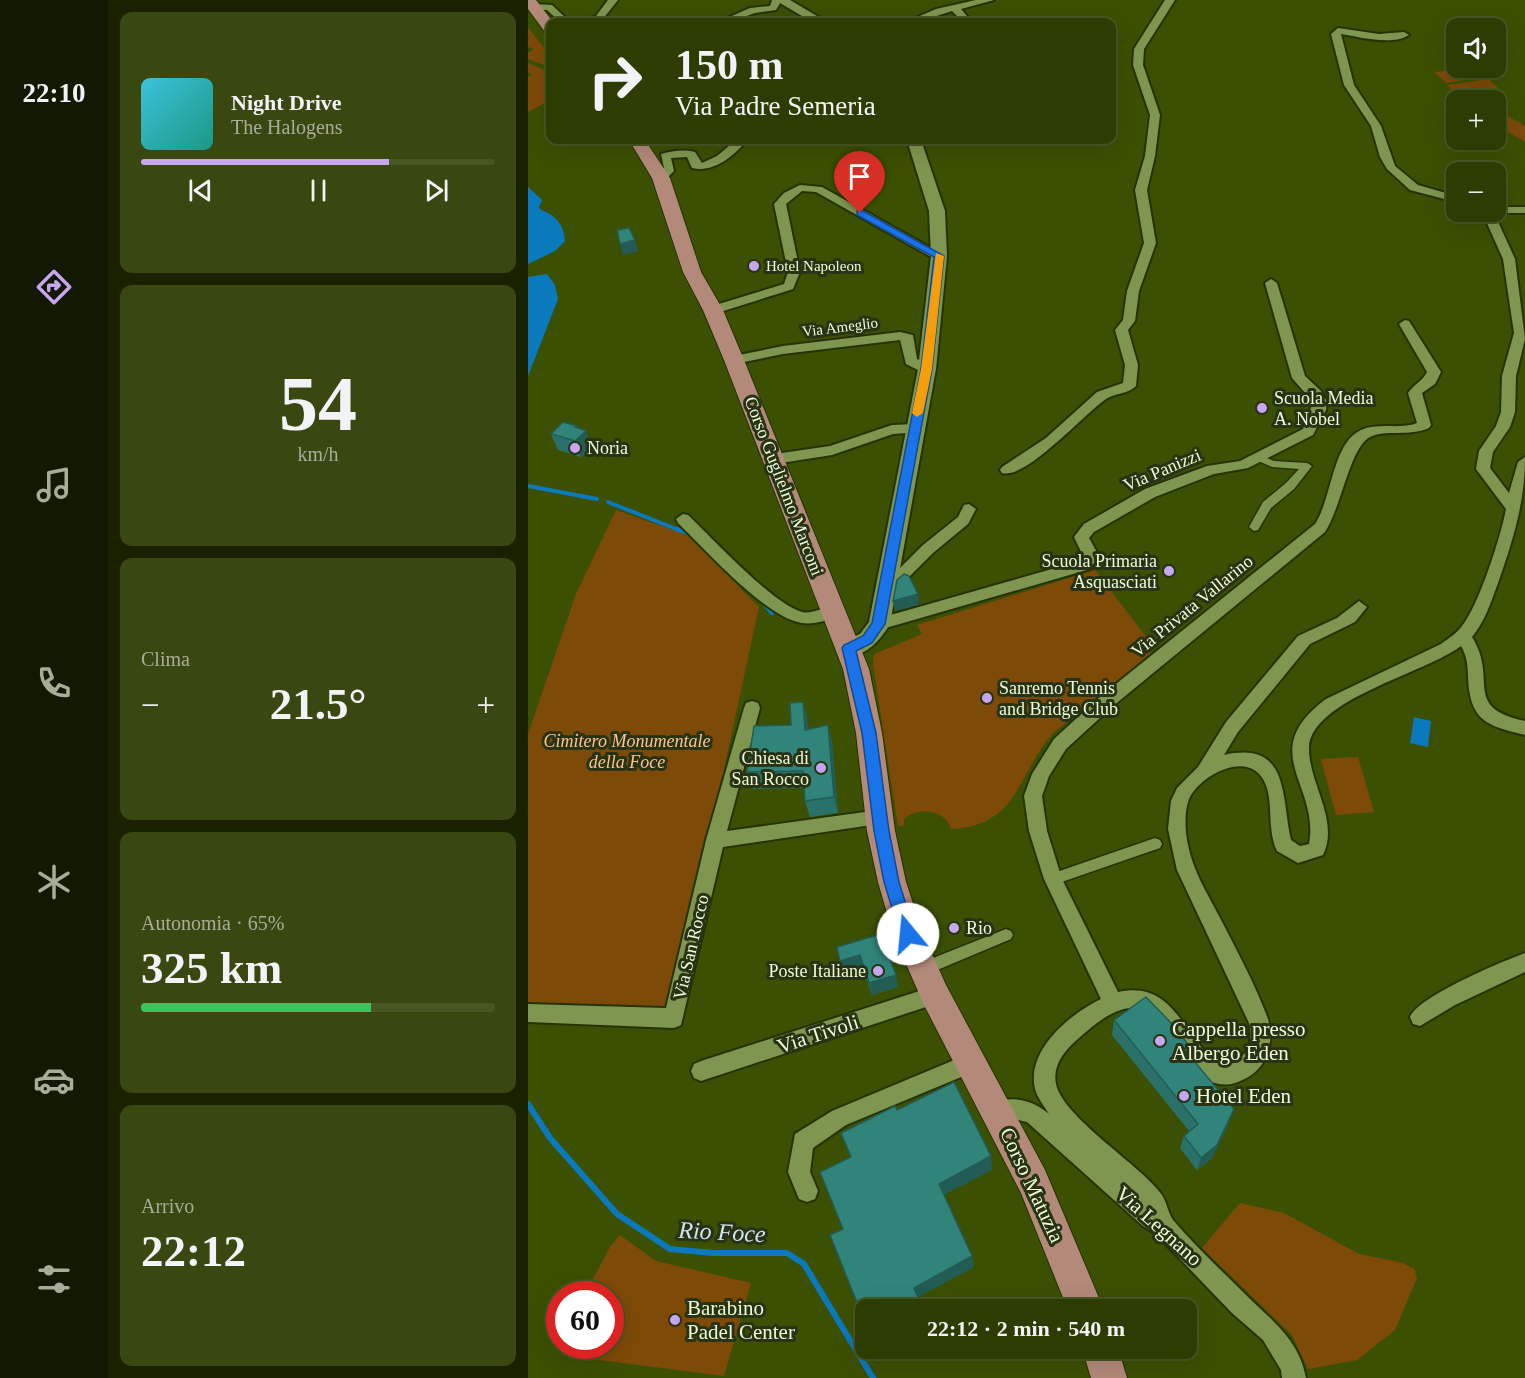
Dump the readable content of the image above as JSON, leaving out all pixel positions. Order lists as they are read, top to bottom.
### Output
{
  "streets": {
    "main road": ["Corso Guglielmo Marconi", "Corso Matuzia"],
    "street": [
      "Via Ameglio",
      "Via Panizzi",
      "Via Privata Vallarino",
      "Via San Rocco",
      "Via Tivoli",
      "Via Legnano"
    ]
  },
  "crossings": [
    ["Via Ameglio", "Corso Guglielmo Marconi"],
    ["Corso Guglielmo Marconi", "Corso Matuzia"],
    ["Via Tivoli", "Corso Matuzia"],
    ["Corso Matuzia", "Via Legnano"]
  ],
  "water": ["Rio Foce"],
  "parks": ["Cimitero Monumentale della Foce"],
  "places": [
    "Hotel Napoleon",
    "Scuola Media A. Nobel",
    "Noria",
    "Scuola Primaria Asquasciati",
    "Sanremo Tennis and Bridge Club",
    "Chiesa di San Rocco",
    "Rio",
    "Poste Italiane",
    "Cappella presso Albergo Eden",
    "Hotel Eden",
    "Barabino Padel Center"
  ],
  "page": {
    "tabs": "22:10",
    "map_buttons": ["+", "−"],
    "turn": ["150 m", "Via Padre Semeria"],
    "song": ["Night Drive", "The Halogens"],
    "tile": [
      ["54", "km/h"],
      "Clima",
      ["Autonomia · 65%", "325 km"],
      ["Arrivo", "22:12"]
    ],
    "heat": ["−", "21.5°", "+"],
    "limit": "60",
    "trip": "22:12 · 2 min · 540 m"
  }
}
